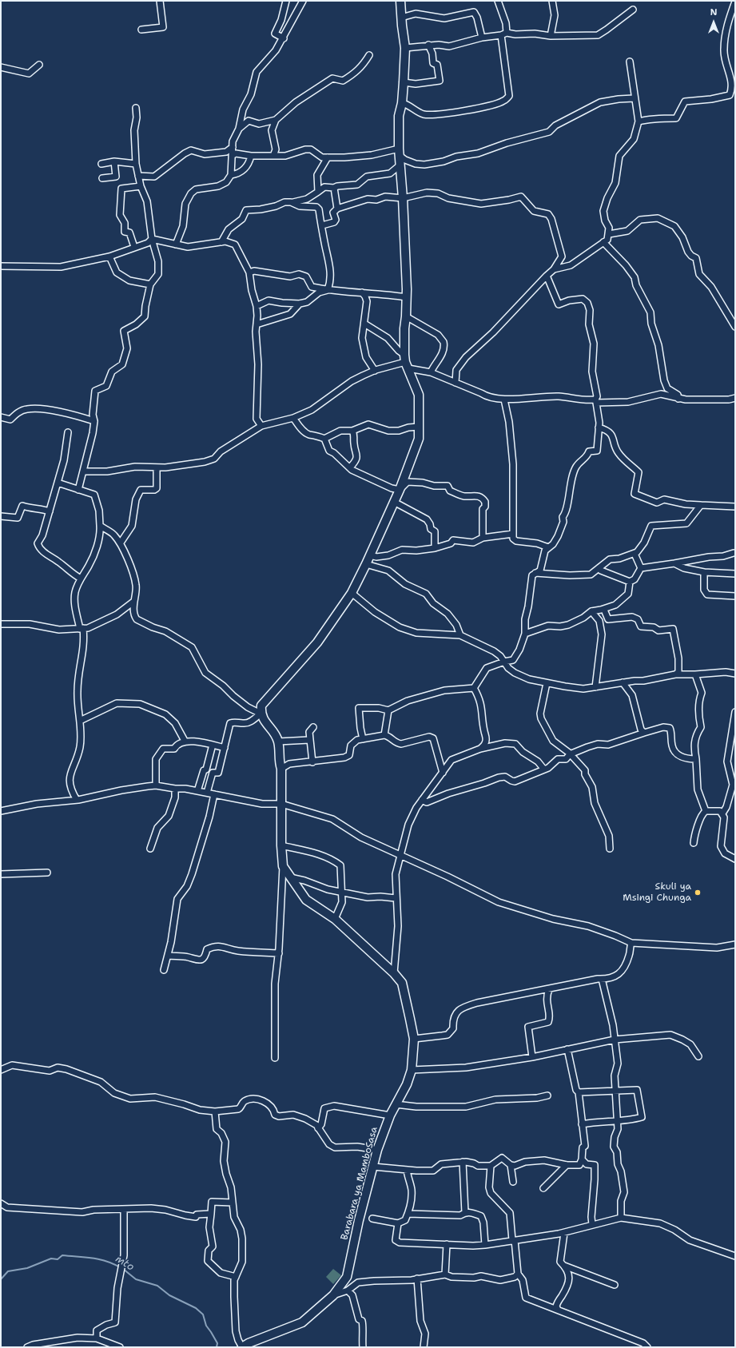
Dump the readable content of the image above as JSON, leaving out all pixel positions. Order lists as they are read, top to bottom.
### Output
{
  "streets": {
    "street": ["Barabara ya MamboSasa"]
  },
  "water": ["mto"],
  "places": ["Skuli ya Msingi Chunga"],
  "north": "top"
}
